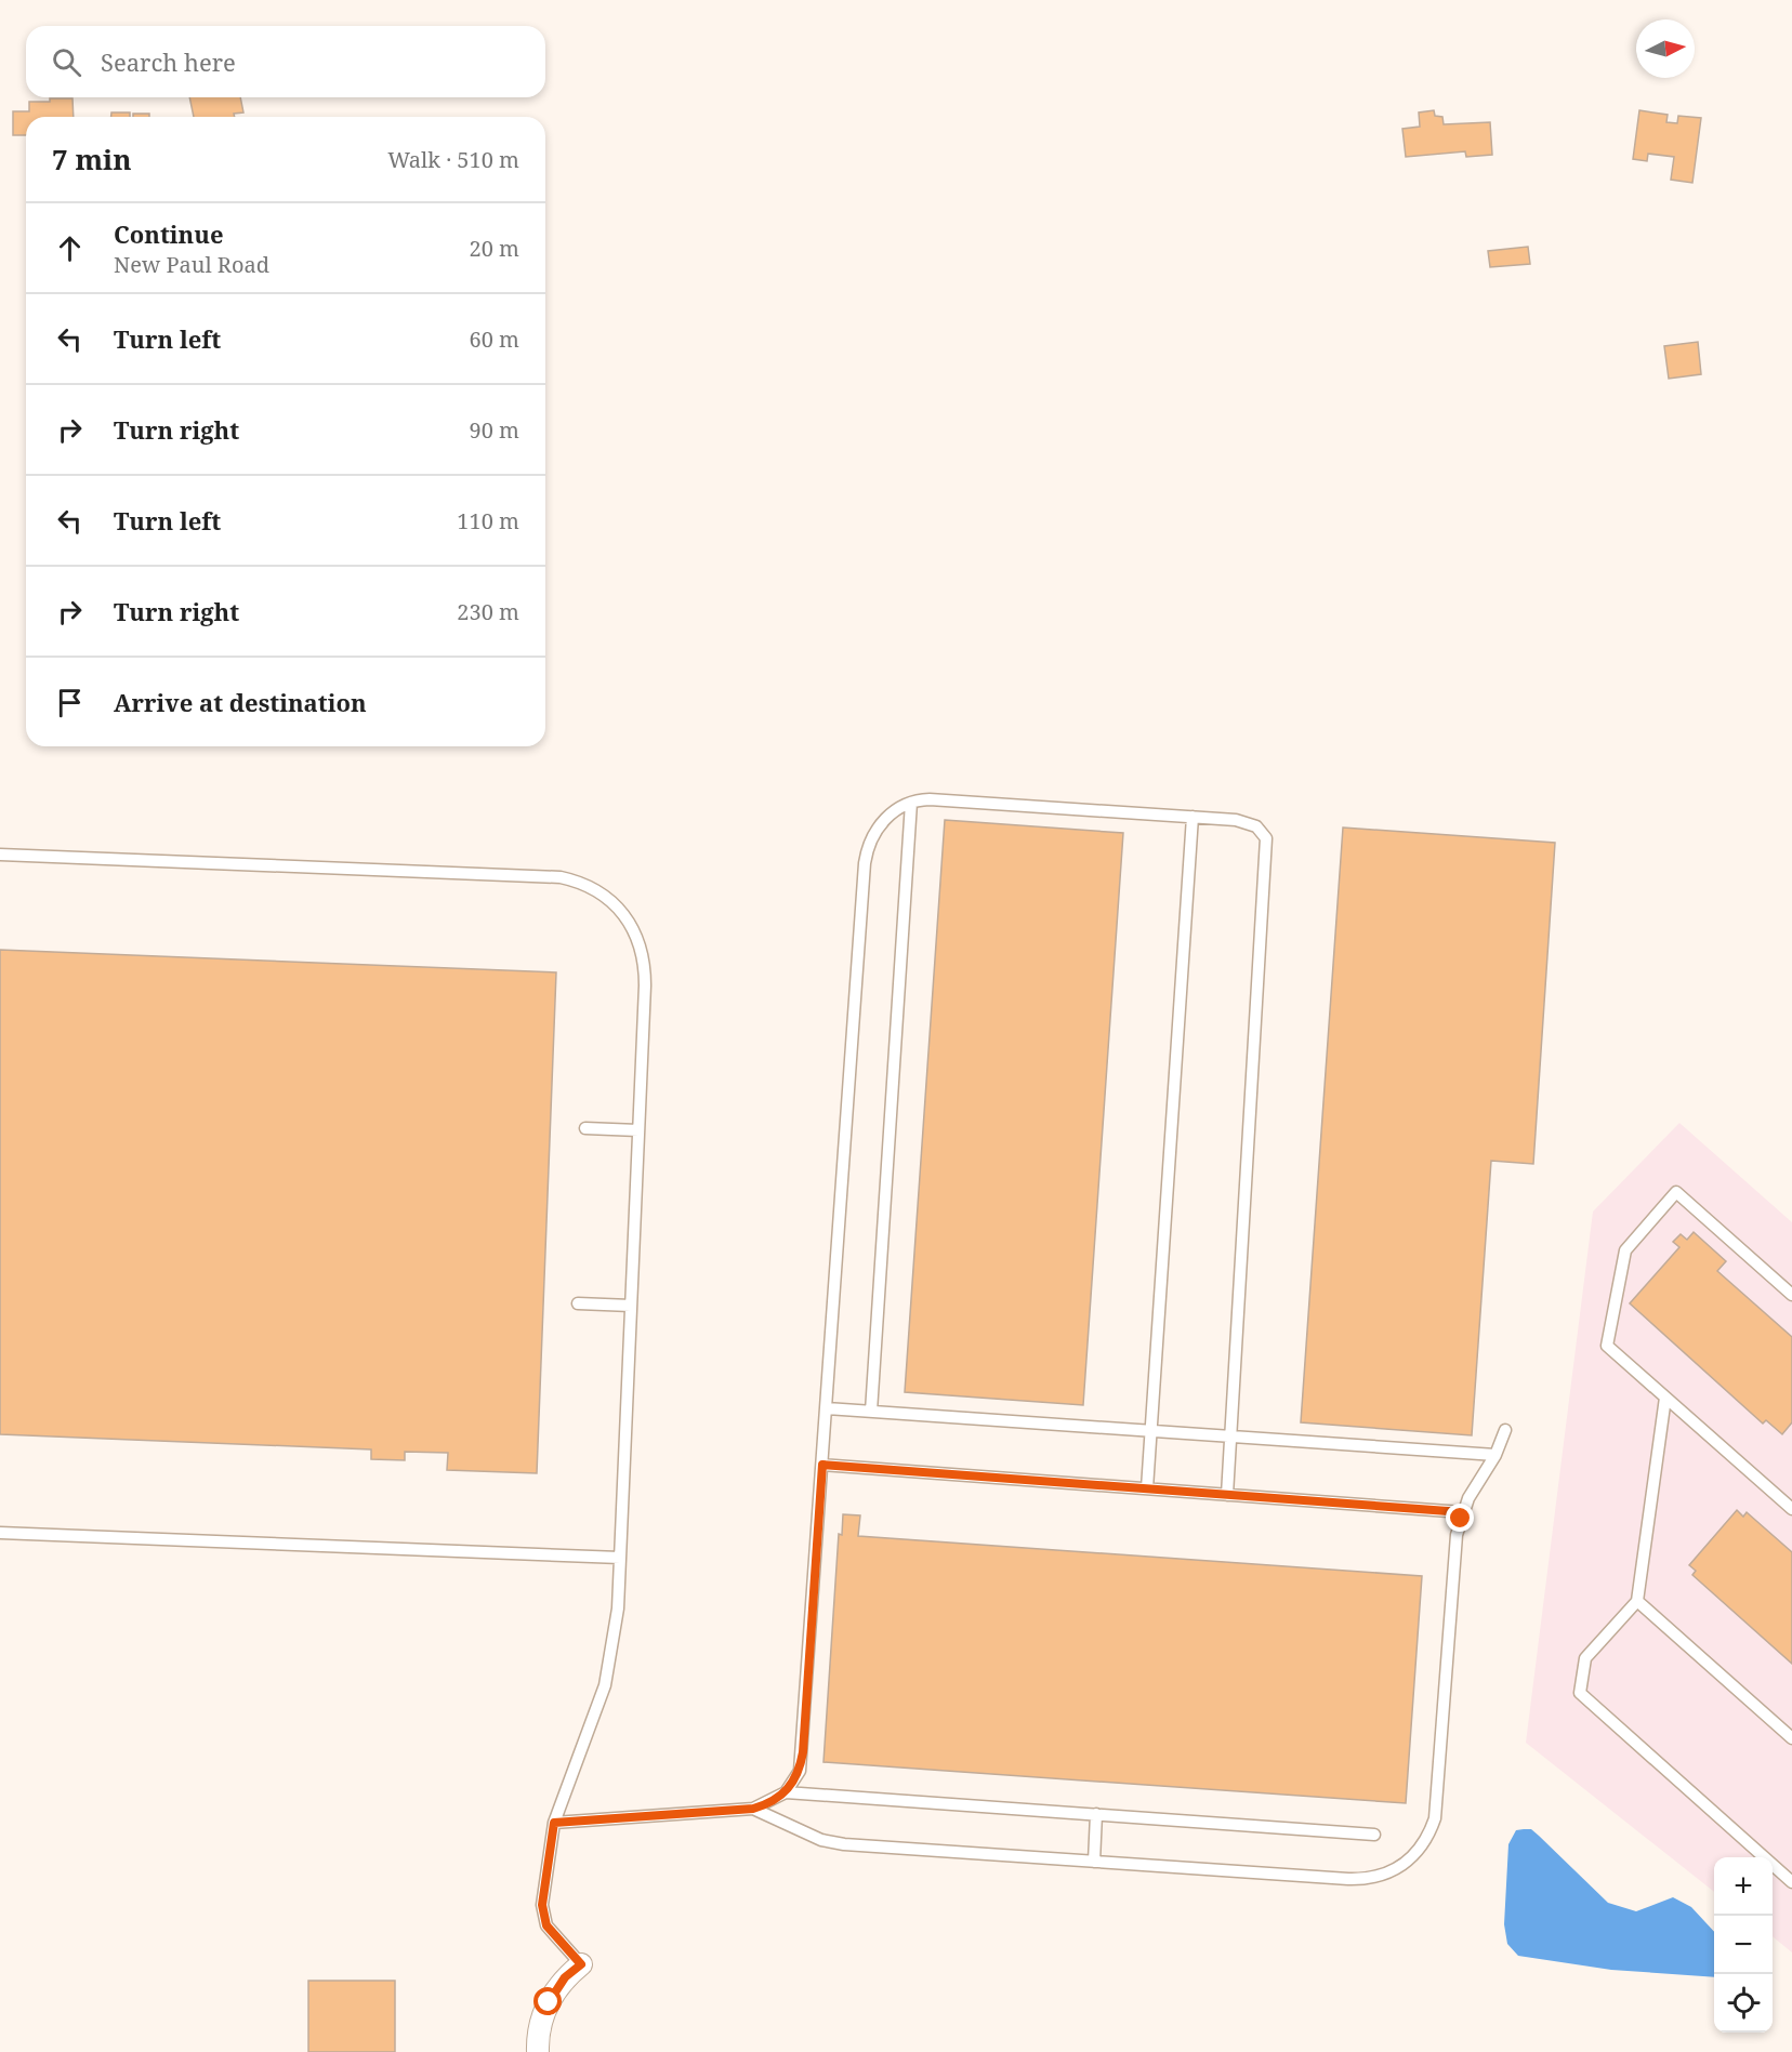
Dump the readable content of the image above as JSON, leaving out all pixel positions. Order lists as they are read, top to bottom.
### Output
{
  "north": "right",
  "page": {
    "search": "Search here",
    "heading": ["7 min", "Walk · 510 m"],
    "list": [
      ["Continue", "New Paul Road", "20 m"],
      ["Turn left", "60 m"],
      ["Turn right", "90 m"],
      ["Turn left", "110 m"],
      ["Turn right", "230 m"],
      "Arrive at destination"
    ],
    "map_buttons": ["+", "−"]
  }
}
